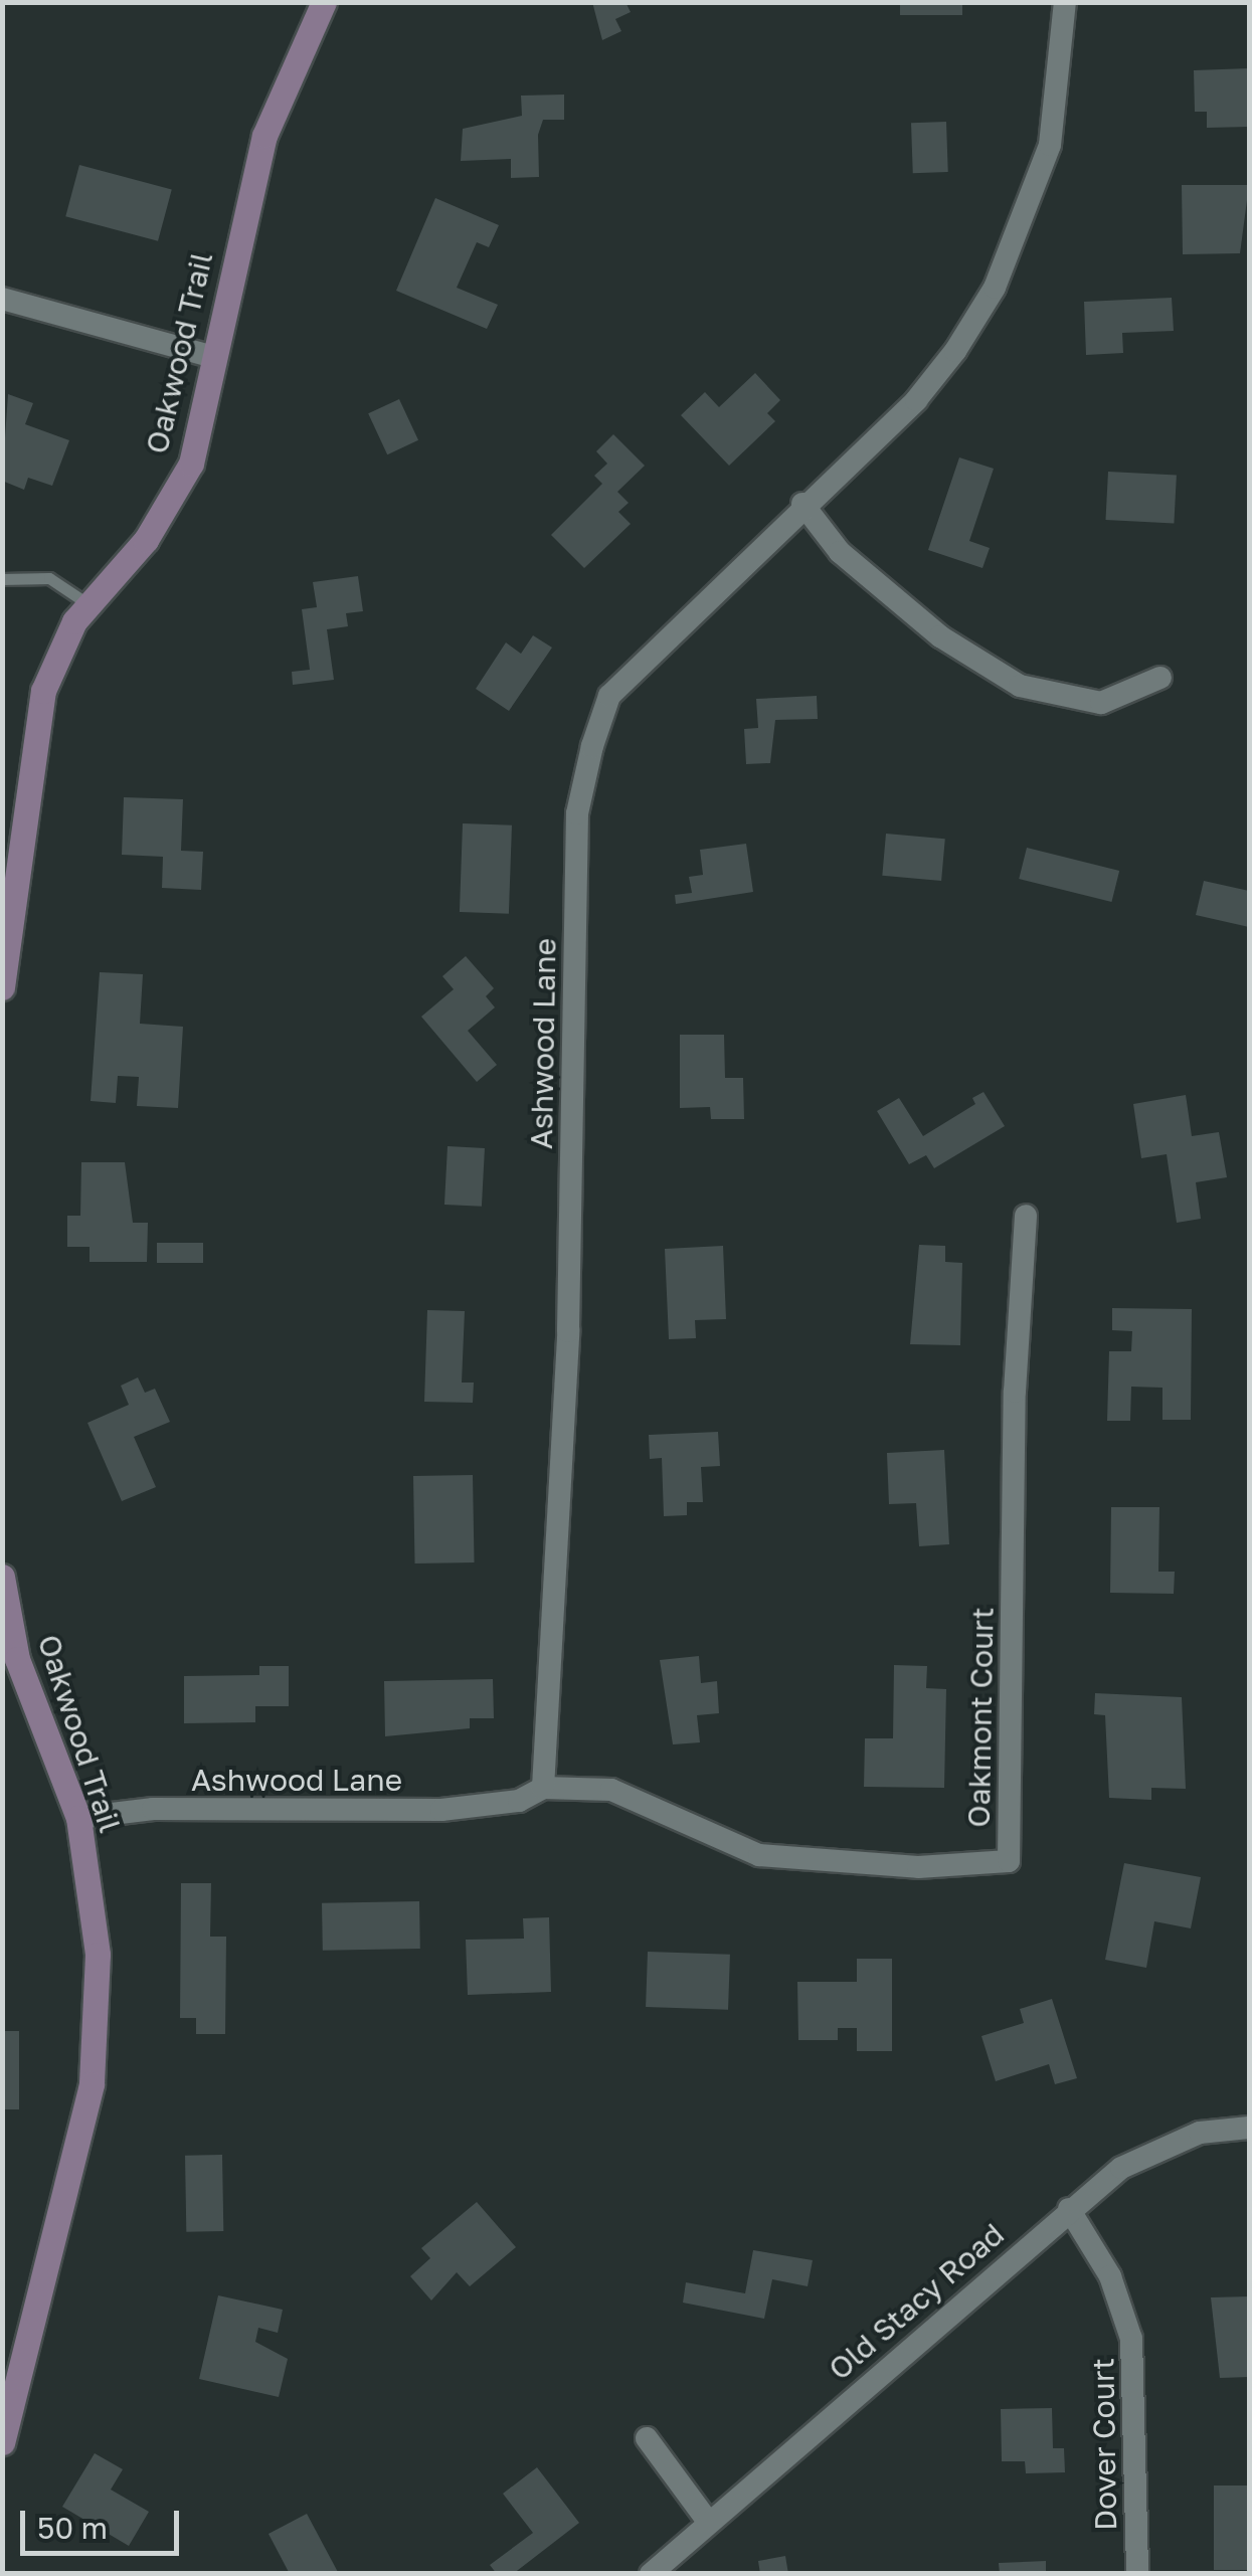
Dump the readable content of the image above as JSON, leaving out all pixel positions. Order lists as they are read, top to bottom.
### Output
{
  "streets": {
    "street": [
      "Oakwood Trail",
      "Ashwood Lane",
      "Oakmont Court",
      "Old Stacy Road",
      "Dover Court"
    ]
  },
  "crossings": [
    ["Oakwood Trail", "Ashwood Lane"],
    ["Ashwood Lane", "Oakmont Court"],
    ["Old Stacy Road", "Dover Court"]
  ],
  "scale_bar": "50 m"
}
